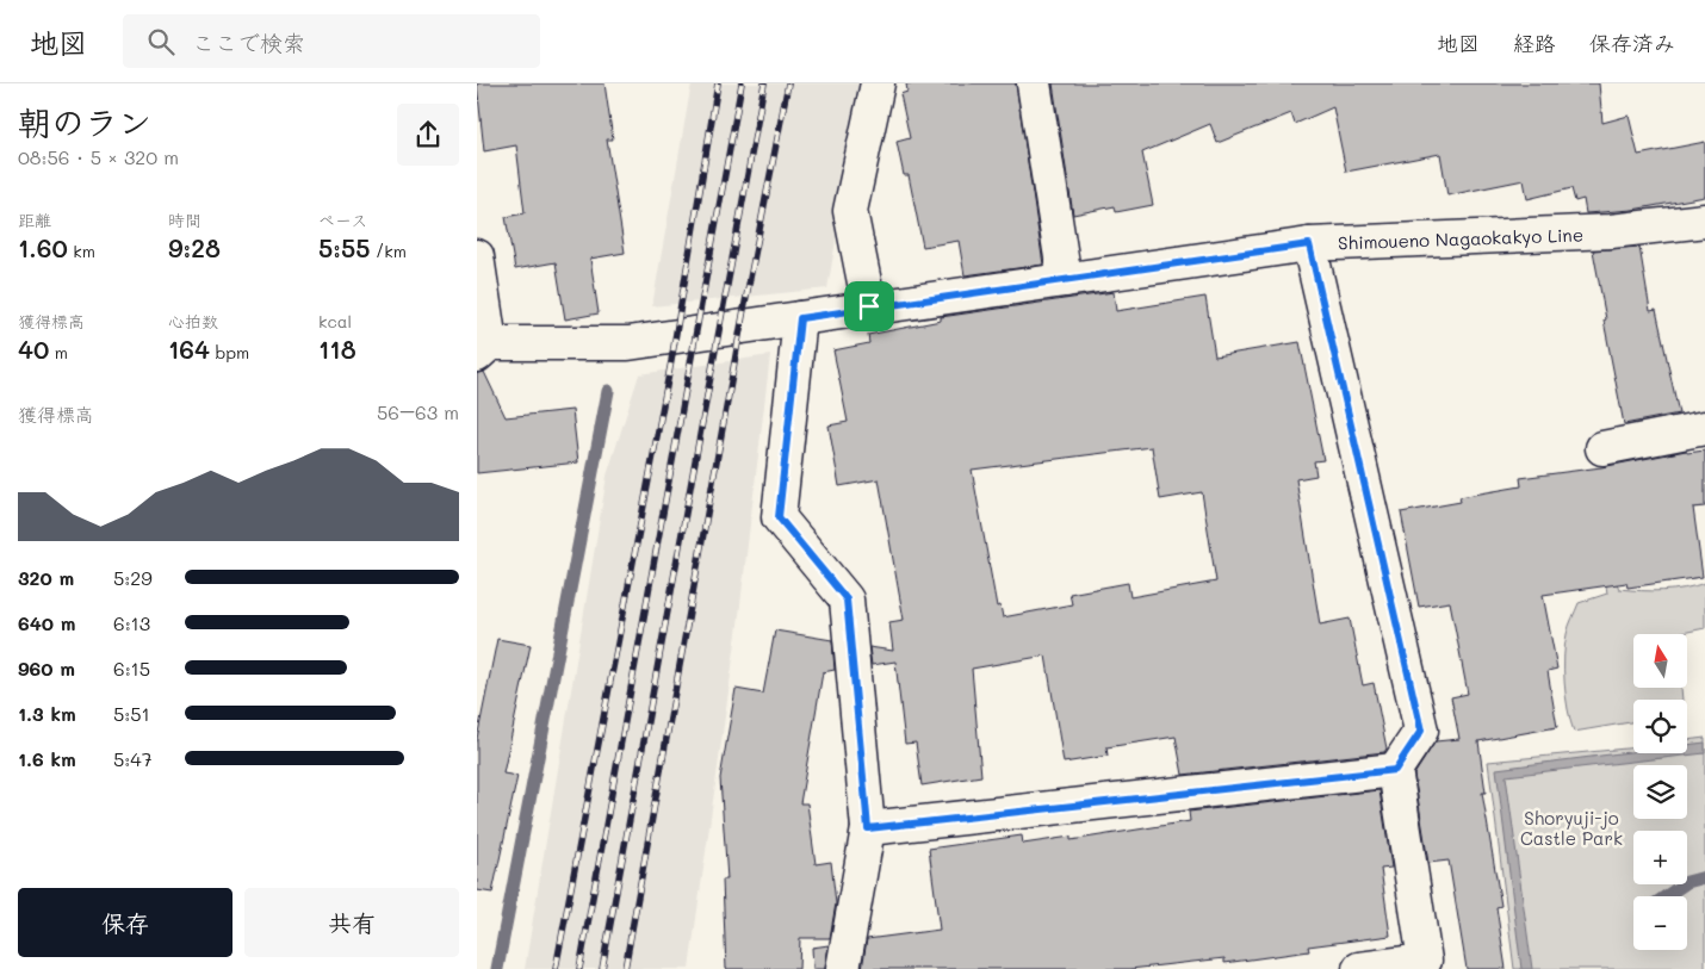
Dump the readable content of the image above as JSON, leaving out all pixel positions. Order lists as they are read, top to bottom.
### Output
{
  "streets": {
    "street": ["Shimoueno Nagaokakyo Line"]
  },
  "parks": ["Shoryuji-jo Castle Park"],
  "north": "top",
  "page": {
    "header": "地図",
    "search": "ここで検索",
    "nav": ["地図", "経路", "保存済み"],
    "heading": ["朝のラン", "08:56 · 5 × 320 m"],
    "stats": [
      ["距離", "1.60 km"],
      ["時間", "9:28"],
      ["ペース", "5:55 /km"],
      ["獲得標高", "40 m"],
      ["心拍数", "164 bpm"],
      ["kcal", "118"]
    ],
    "chart": ["獲得標高", "56–63 m"],
    "list": [
      {
        "name": "320 m",
        "note": "5:29"
      },
      {
        "name": "640 m",
        "note": "6:13"
      },
      {
        "name": "960 m",
        "note": "6:15"
      },
      {
        "name": "1.3 km",
        "note": "5:51"
      },
      {
        "name": "1.6 km",
        "note": "5:47"
      }
    ],
    "map_buttons": ["+", "−"],
    "buttons": ["保存", "共有"]
  }
}
